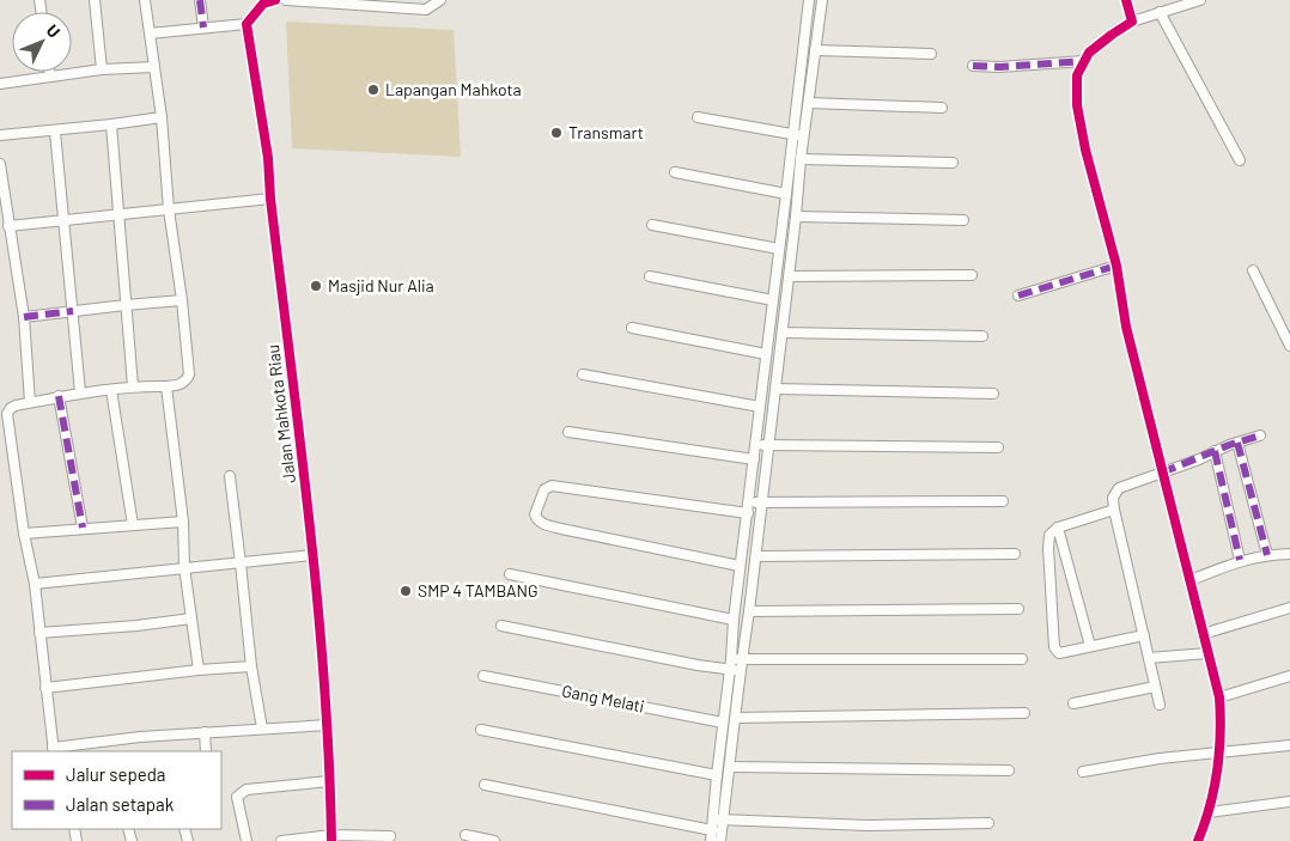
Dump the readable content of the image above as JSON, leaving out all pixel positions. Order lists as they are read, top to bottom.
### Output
{
  "streets": {
    "street": ["Jalan Mahkota Riau", "Gang Melati"]
  },
  "places": [
    "Lapangan Mahkota",
    "Transmart",
    "Masjid Nur Alia",
    "SMP 4 TAMBANG"
  ],
  "legend": ["Jalur sepeda", "Jalan setapak"],
  "north": "top right"
}
